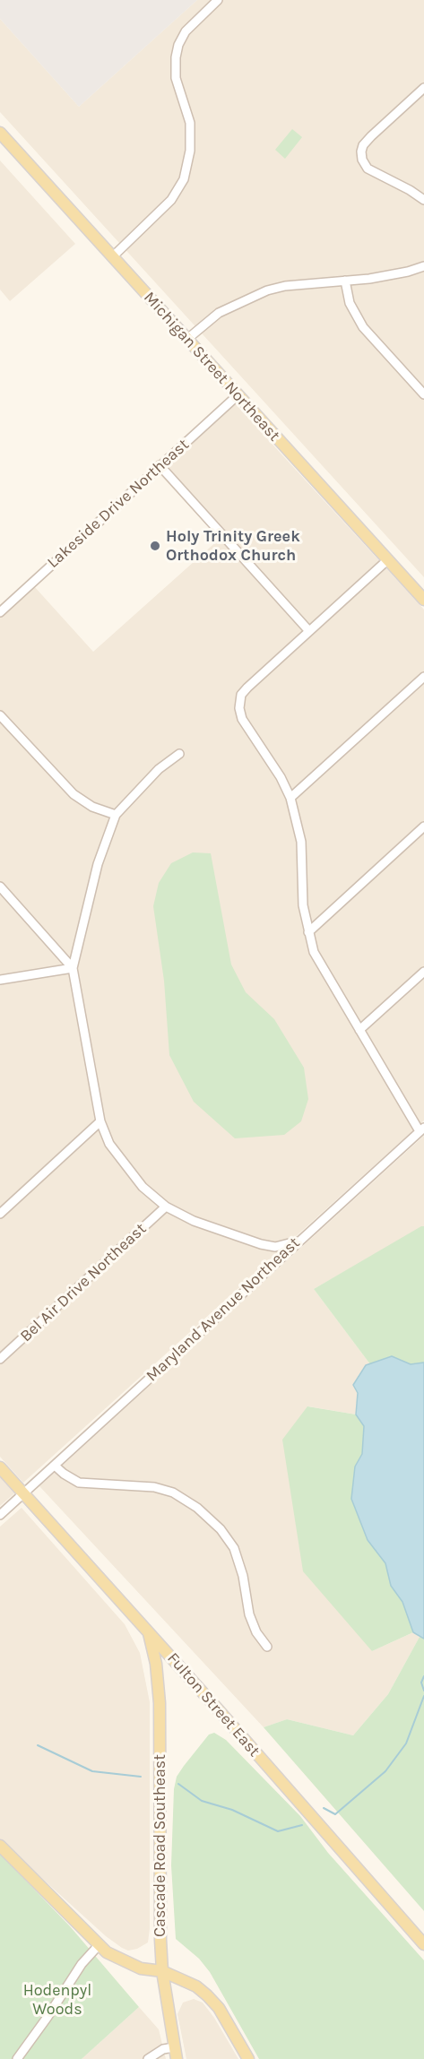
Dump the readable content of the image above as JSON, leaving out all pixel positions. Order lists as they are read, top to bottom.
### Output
{
  "streets": {
    "main road": ["Michigan Street Northeast", "Fulton Street East", "Cascade Road Southeast"],
    "street": ["Lakeside Drive Northeast", "Bel Air Drive Northeast", "Maryland Avenue Northeast"]
  },
  "crossings": [
    ["Michigan Street Northeast", "Lakeside Drive Northeast"],
    ["Maryland Avenue Northeast", "Fulton Street East"],
    ["Fulton Street East", "Cascade Road Southeast"]
  ],
  "parks": ["Hodenpyl Woods"],
  "places": ["Holy Trinity Greek Orthodox Church"]
}
